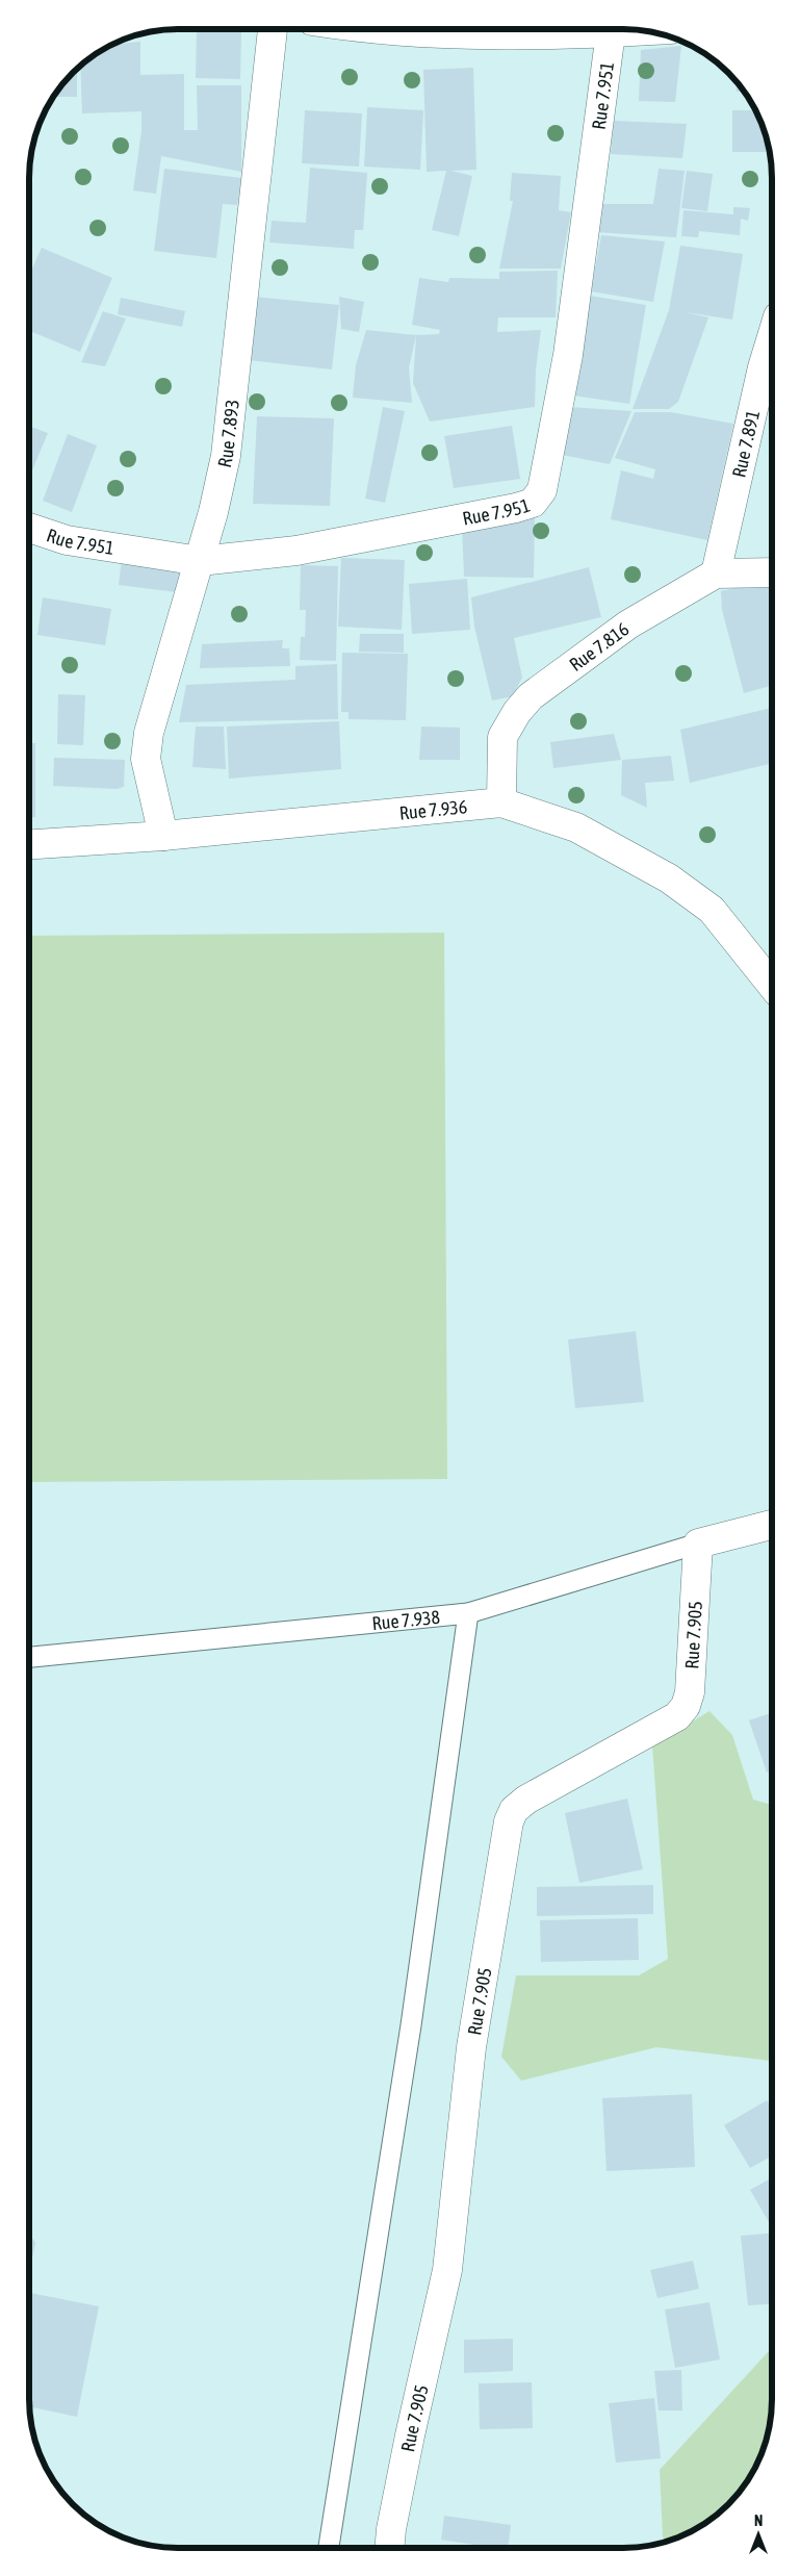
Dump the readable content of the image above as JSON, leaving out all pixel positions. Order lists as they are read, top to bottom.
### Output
{
  "streets": {
    "street": [
      "Rue 7.951",
      "Rue 7.893",
      "Rue 7.891",
      "Rue 7.816",
      "Rue 7.936",
      "Rue 7.938",
      "Rue 7.905"
    ]
  },
  "crossings": [
    ["Rue 7.951", "Rue 7.893"],
    ["Rue 7.893", "Rue 7.936"],
    ["Rue 7.891", "Rue 7.816"],
    ["Rue 7.816", "Rue 7.936"],
    ["Rue 7.938", "Rue 7.905"]
  ],
  "north": "top"
}
